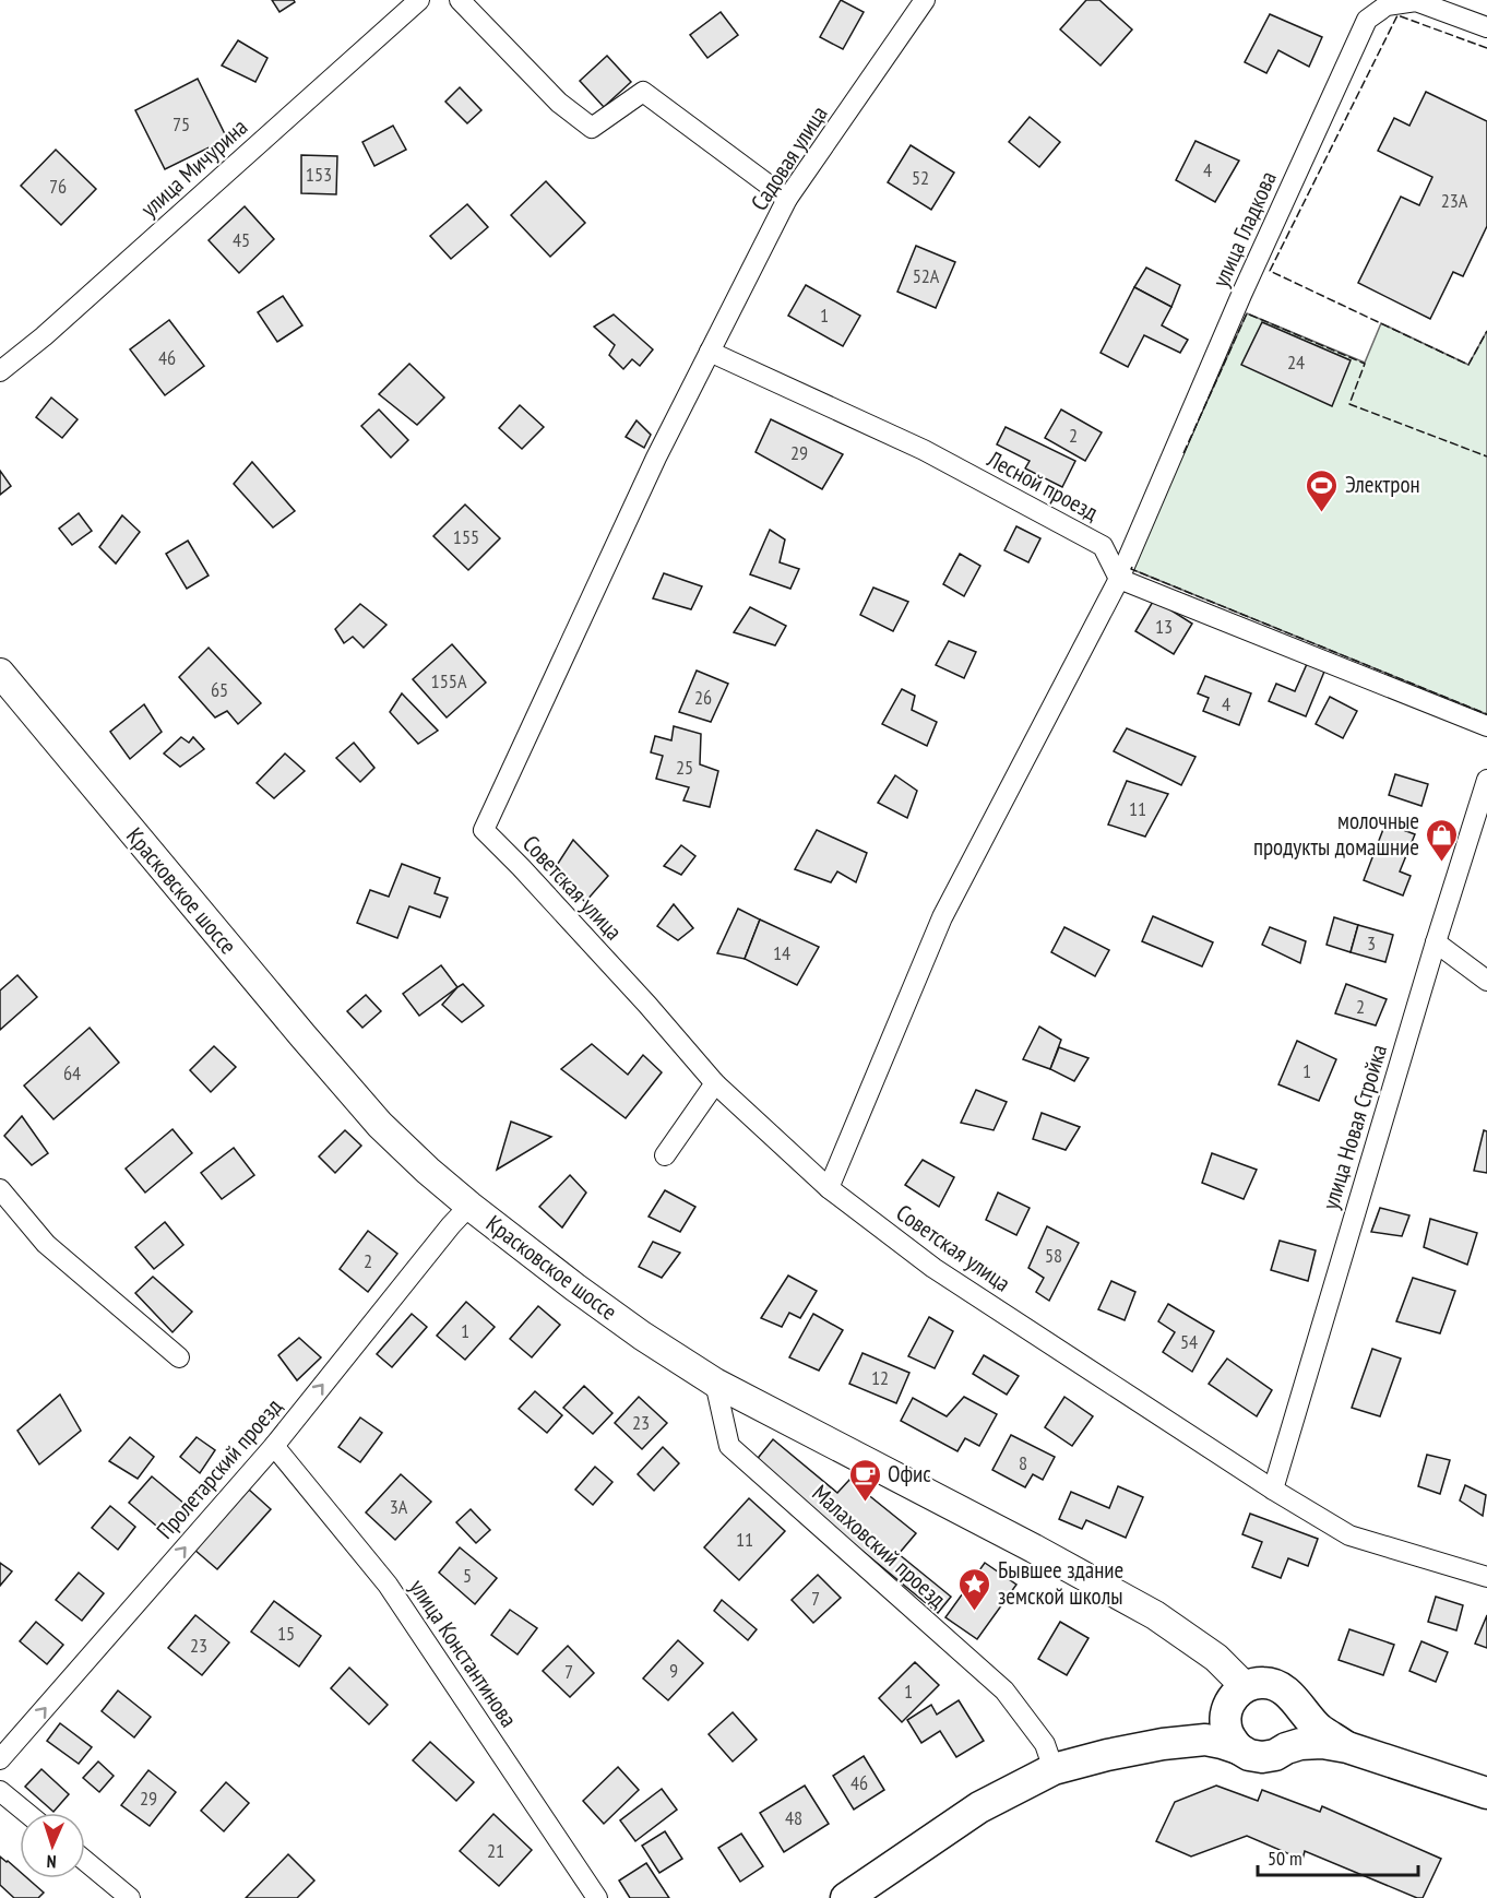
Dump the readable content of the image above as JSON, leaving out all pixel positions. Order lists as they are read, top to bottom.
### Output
{
  "streets": {
    "main road": ["Красковское шоссе"],
    "street": [
      "Садовая улица",
      "улица Мичурина",
      "улица Гладкова",
      "Лесной проезд",
      "Советская улица",
      "улица Новая Стройка",
      "Пролетарский проезд",
      "Малаховский проезд",
      "улица Константинова"
    ]
  },
  "crossings": [
    ["Садовая улица", "Лесной проезд"],
    ["Садовая улица", "Советская улица"],
    ["улица Гладкова", "Лесной проезд"],
    ["улица Гладкова", "Советская улица"],
    ["Советская улица", "улица Новая Стройка"],
    ["Красковское шоссе", "Пролетарский проезд"],
    ["Красковское шоссе", "Малаховский проезд"],
    ["Пролетарский проезд", "улица Константинова"]
  ],
  "one_way": ["Пролетарский проезд"],
  "places": {
    "sports": ["Электрон"],
    "shop": ["молочные продукты домашние"],
    "cafe": ["Офис"],
    "place": ["Бывшее здание земской школы"]
  },
  "house_numbers": [
    "75",
    "4",
    "153",
    "52",
    "76",
    "23А",
    "45",
    "52А",
    "1",
    "46",
    "24",
    "2",
    "29",
    "155",
    "13",
    "155А",
    "65",
    "26",
    "4",
    "25",
    "11",
    "3",
    "14",
    "2",
    "1",
    "64",
    "58",
    "2",
    "1",
    "54",
    "12",
    "23",
    "8",
    "3А",
    "11",
    "5",
    "7",
    "15",
    "23",
    "9",
    "7",
    "1",
    "46",
    "29",
    "48",
    "21"
  ],
  "scale_bar": "50 m",
  "north": "bottom"
}
